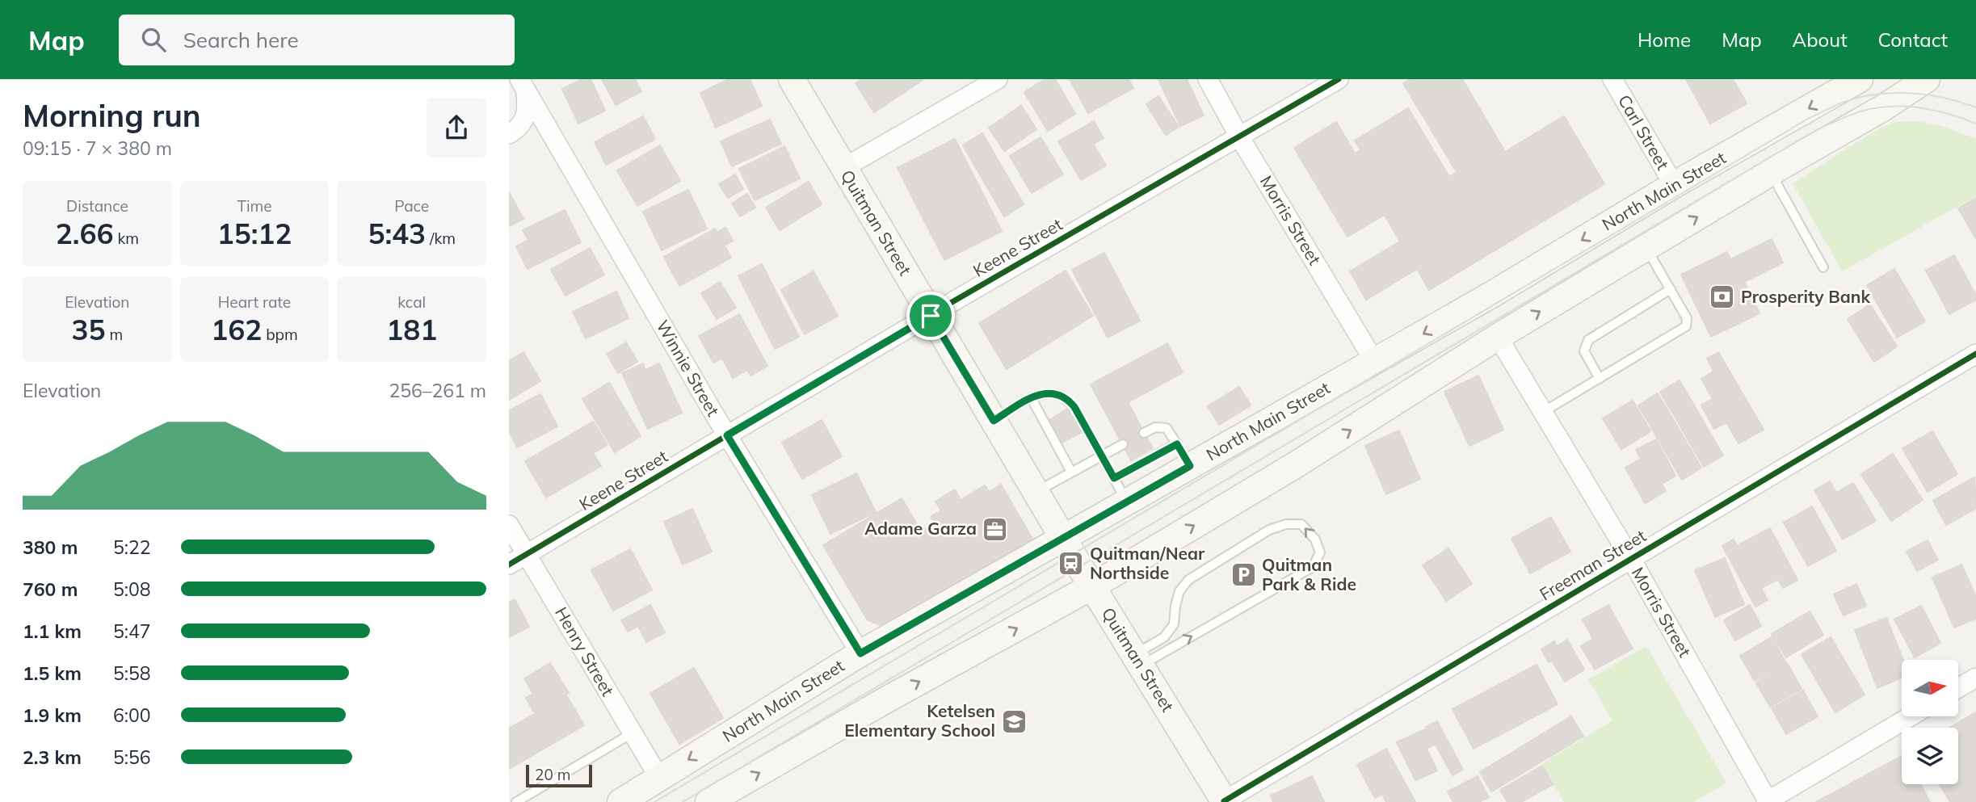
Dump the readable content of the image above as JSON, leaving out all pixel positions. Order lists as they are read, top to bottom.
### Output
{
  "streets": {
    "main road": ["North Main Street", "Quitman Street"],
    "street": [
      "Carl Street",
      "Morris Street",
      "Keene Street",
      "Winnie Street",
      "Freeman Street",
      "Henry Street"
    ]
  },
  "crossings": [
    ["Carl Street", "North Main Street"],
    ["North Main Street", "Morris Street"],
    ["North Main Street", "Quitman Street"],
    ["North Main Street", "Winnie Street"],
    ["North Main Street", "Henry Street"],
    ["Morris Street", "Keene Street"],
    ["Morris Street", "Freeman Street"],
    ["Quitman Street", "Keene Street"],
    ["Quitman Street", "Freeman Street"],
    ["Keene Street", "Winnie Street"],
    ["Keene Street", "Henry Street"]
  ],
  "places": {
    "bank": ["Prosperity Bank"],
    "office": ["Adame Garza"],
    "station": ["Quitman/Near Northside"],
    "parking": ["Quitman Park & Ride"],
    "school or university": ["Ketelsen Elementary School"]
  },
  "scale_bar": "20 m",
  "north": "right",
  "page": {
    "header": "Map",
    "search": "Search here",
    "nav": [
      "Home",
      "Map",
      "About",
      "Contact"
    ],
    "heading": ["Morning run", "09:15 · 7 × 380 m"],
    "stats": [
      ["Distance", "2.66 km"],
      ["Time", "15:12"],
      ["Pace", "5:43 /km"],
      ["Elevation", "35 m"],
      ["Heart rate", "162 bpm"],
      ["kcal", "181"]
    ],
    "chart": ["Elevation", "256–261 m"],
    "list": [
      {
        "name": "380 m",
        "note": "5:22"
      },
      {
        "name": "760 m",
        "note": "5:08"
      },
      {
        "name": "1.1 km",
        "note": "5:47"
      },
      {
        "name": "1.5 km",
        "note": "5:58"
      },
      {
        "name": "1.9 km",
        "note": "6:00"
      },
      {
        "name": "2.3 km",
        "note": "5:56"
      }
    ],
    "scale": "20 m"
  }
}
